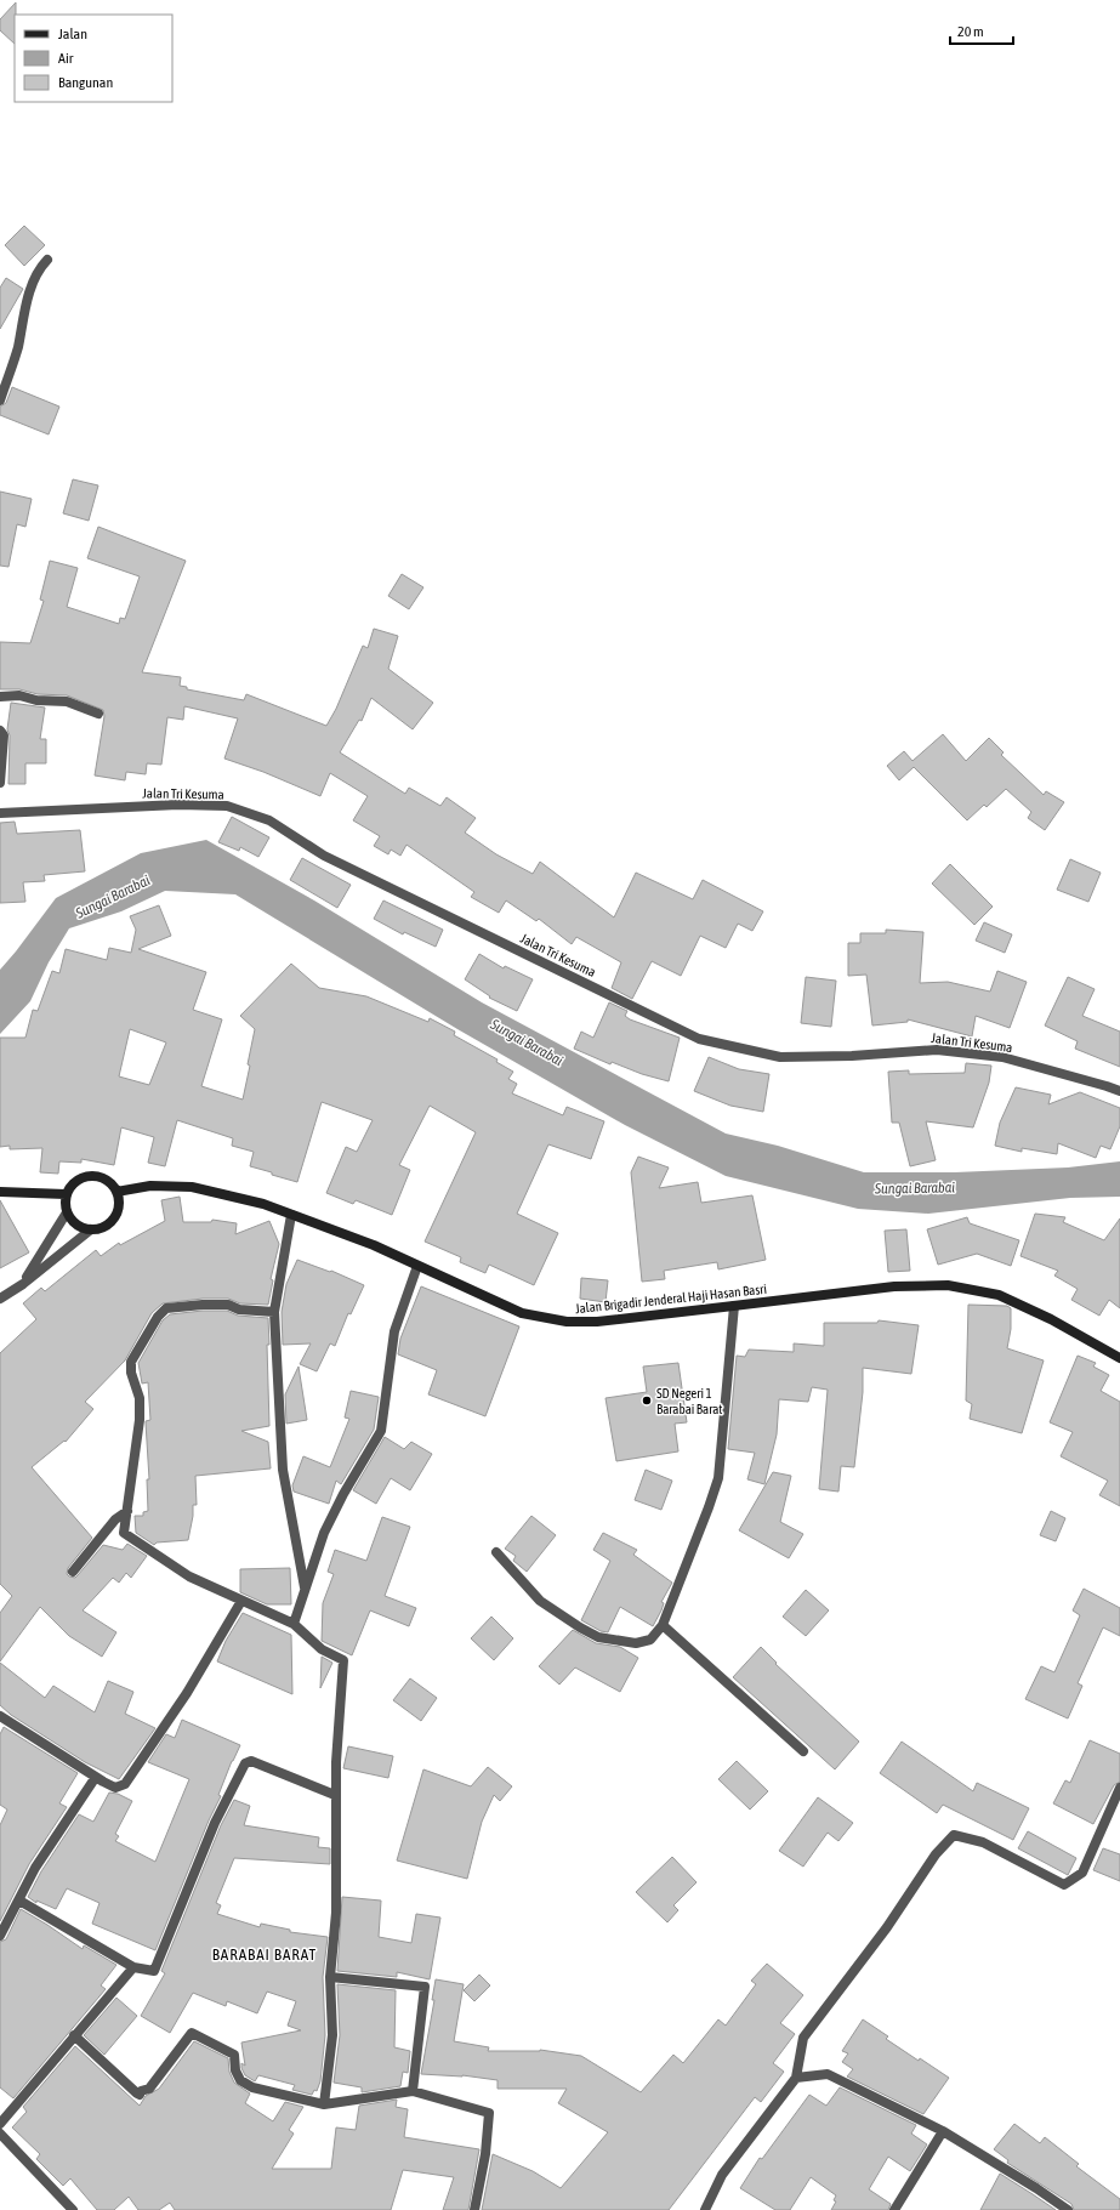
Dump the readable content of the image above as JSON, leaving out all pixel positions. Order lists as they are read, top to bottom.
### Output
{
  "streets": {
    "main road": ["Jalan Brigadir Jenderal Haji Hasan Basri"],
    "street": ["Jalan Tri Kesuma"]
  },
  "districts": ["BARABAI BARAT"],
  "water": ["Sungai Barabai"],
  "places": ["SD Negeri 1 Barabai Barat"],
  "legend": ["Jalan", "Air", "Bangunan"],
  "scale_bar": "20 m"
}
